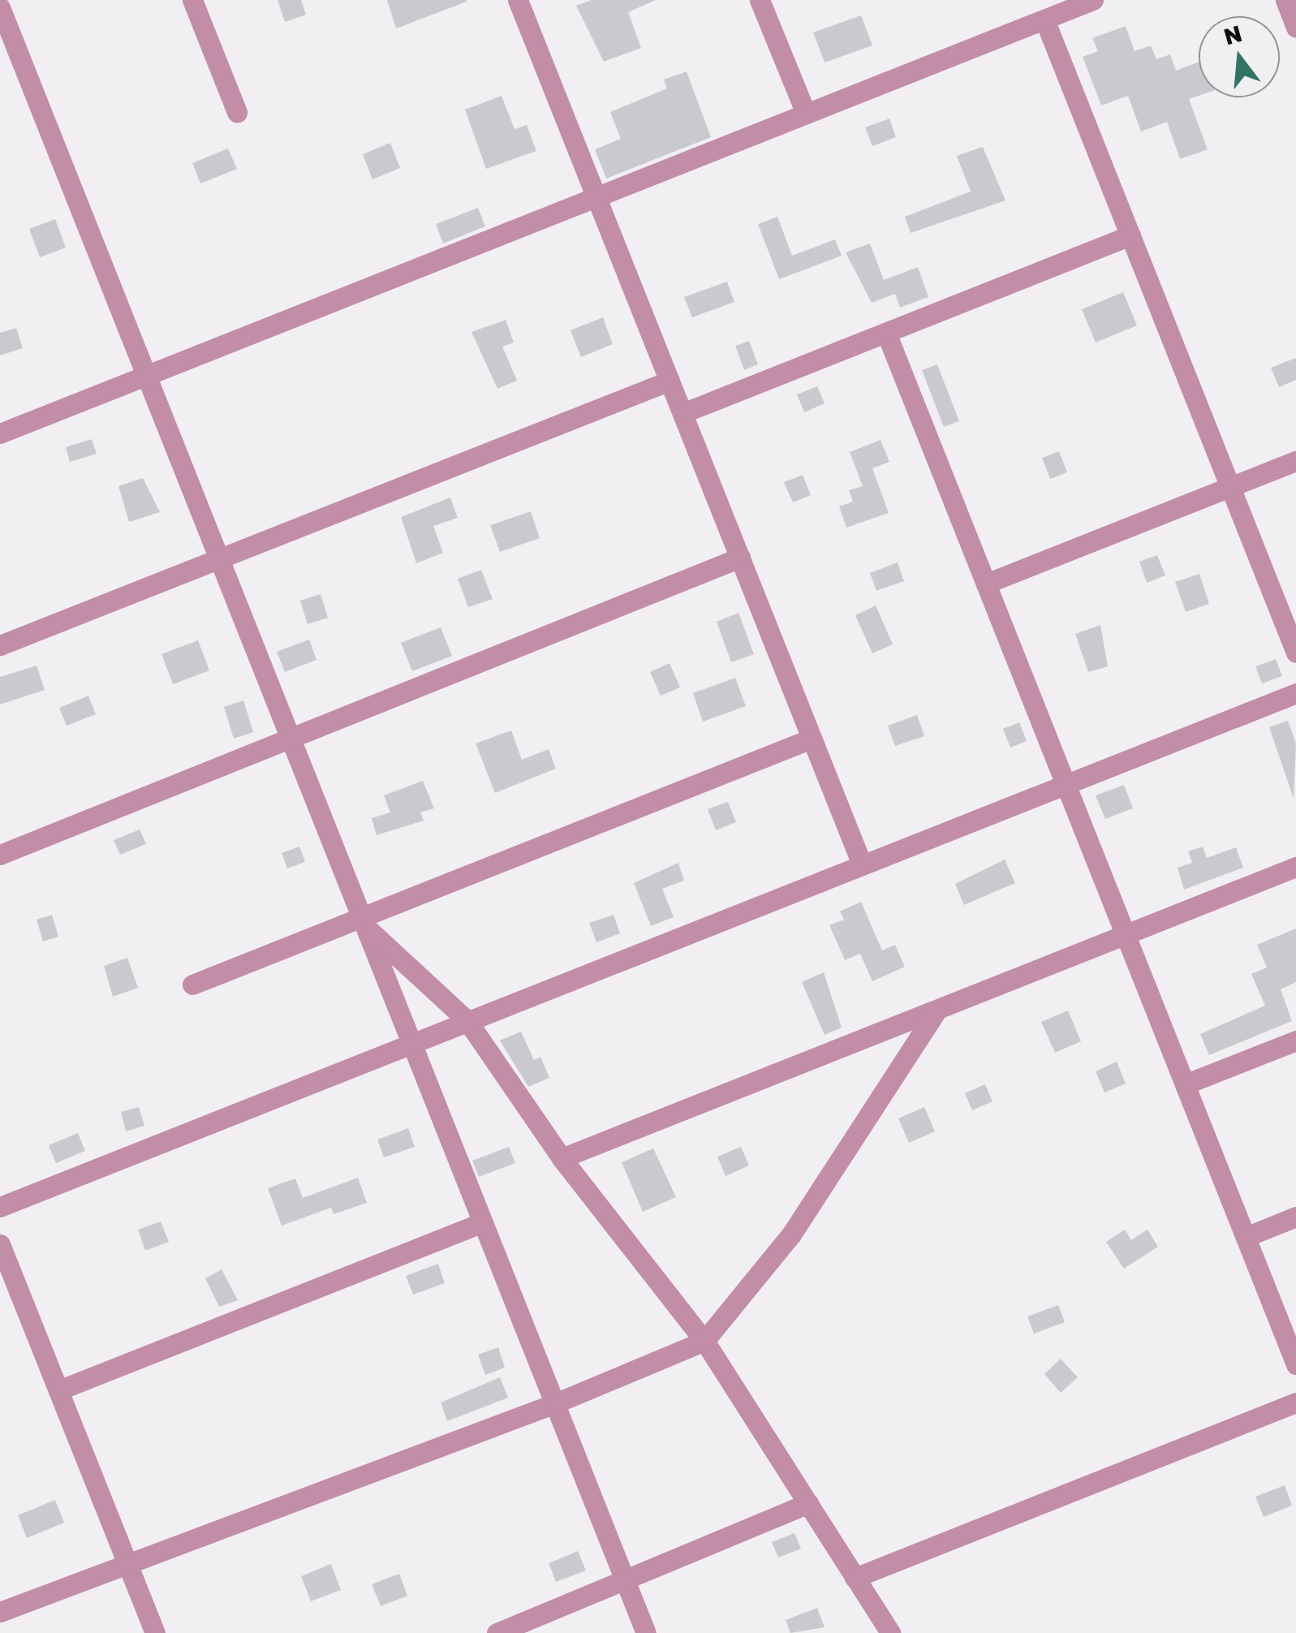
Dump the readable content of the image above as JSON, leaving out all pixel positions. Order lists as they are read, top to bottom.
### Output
{
  "north": "top"
}
